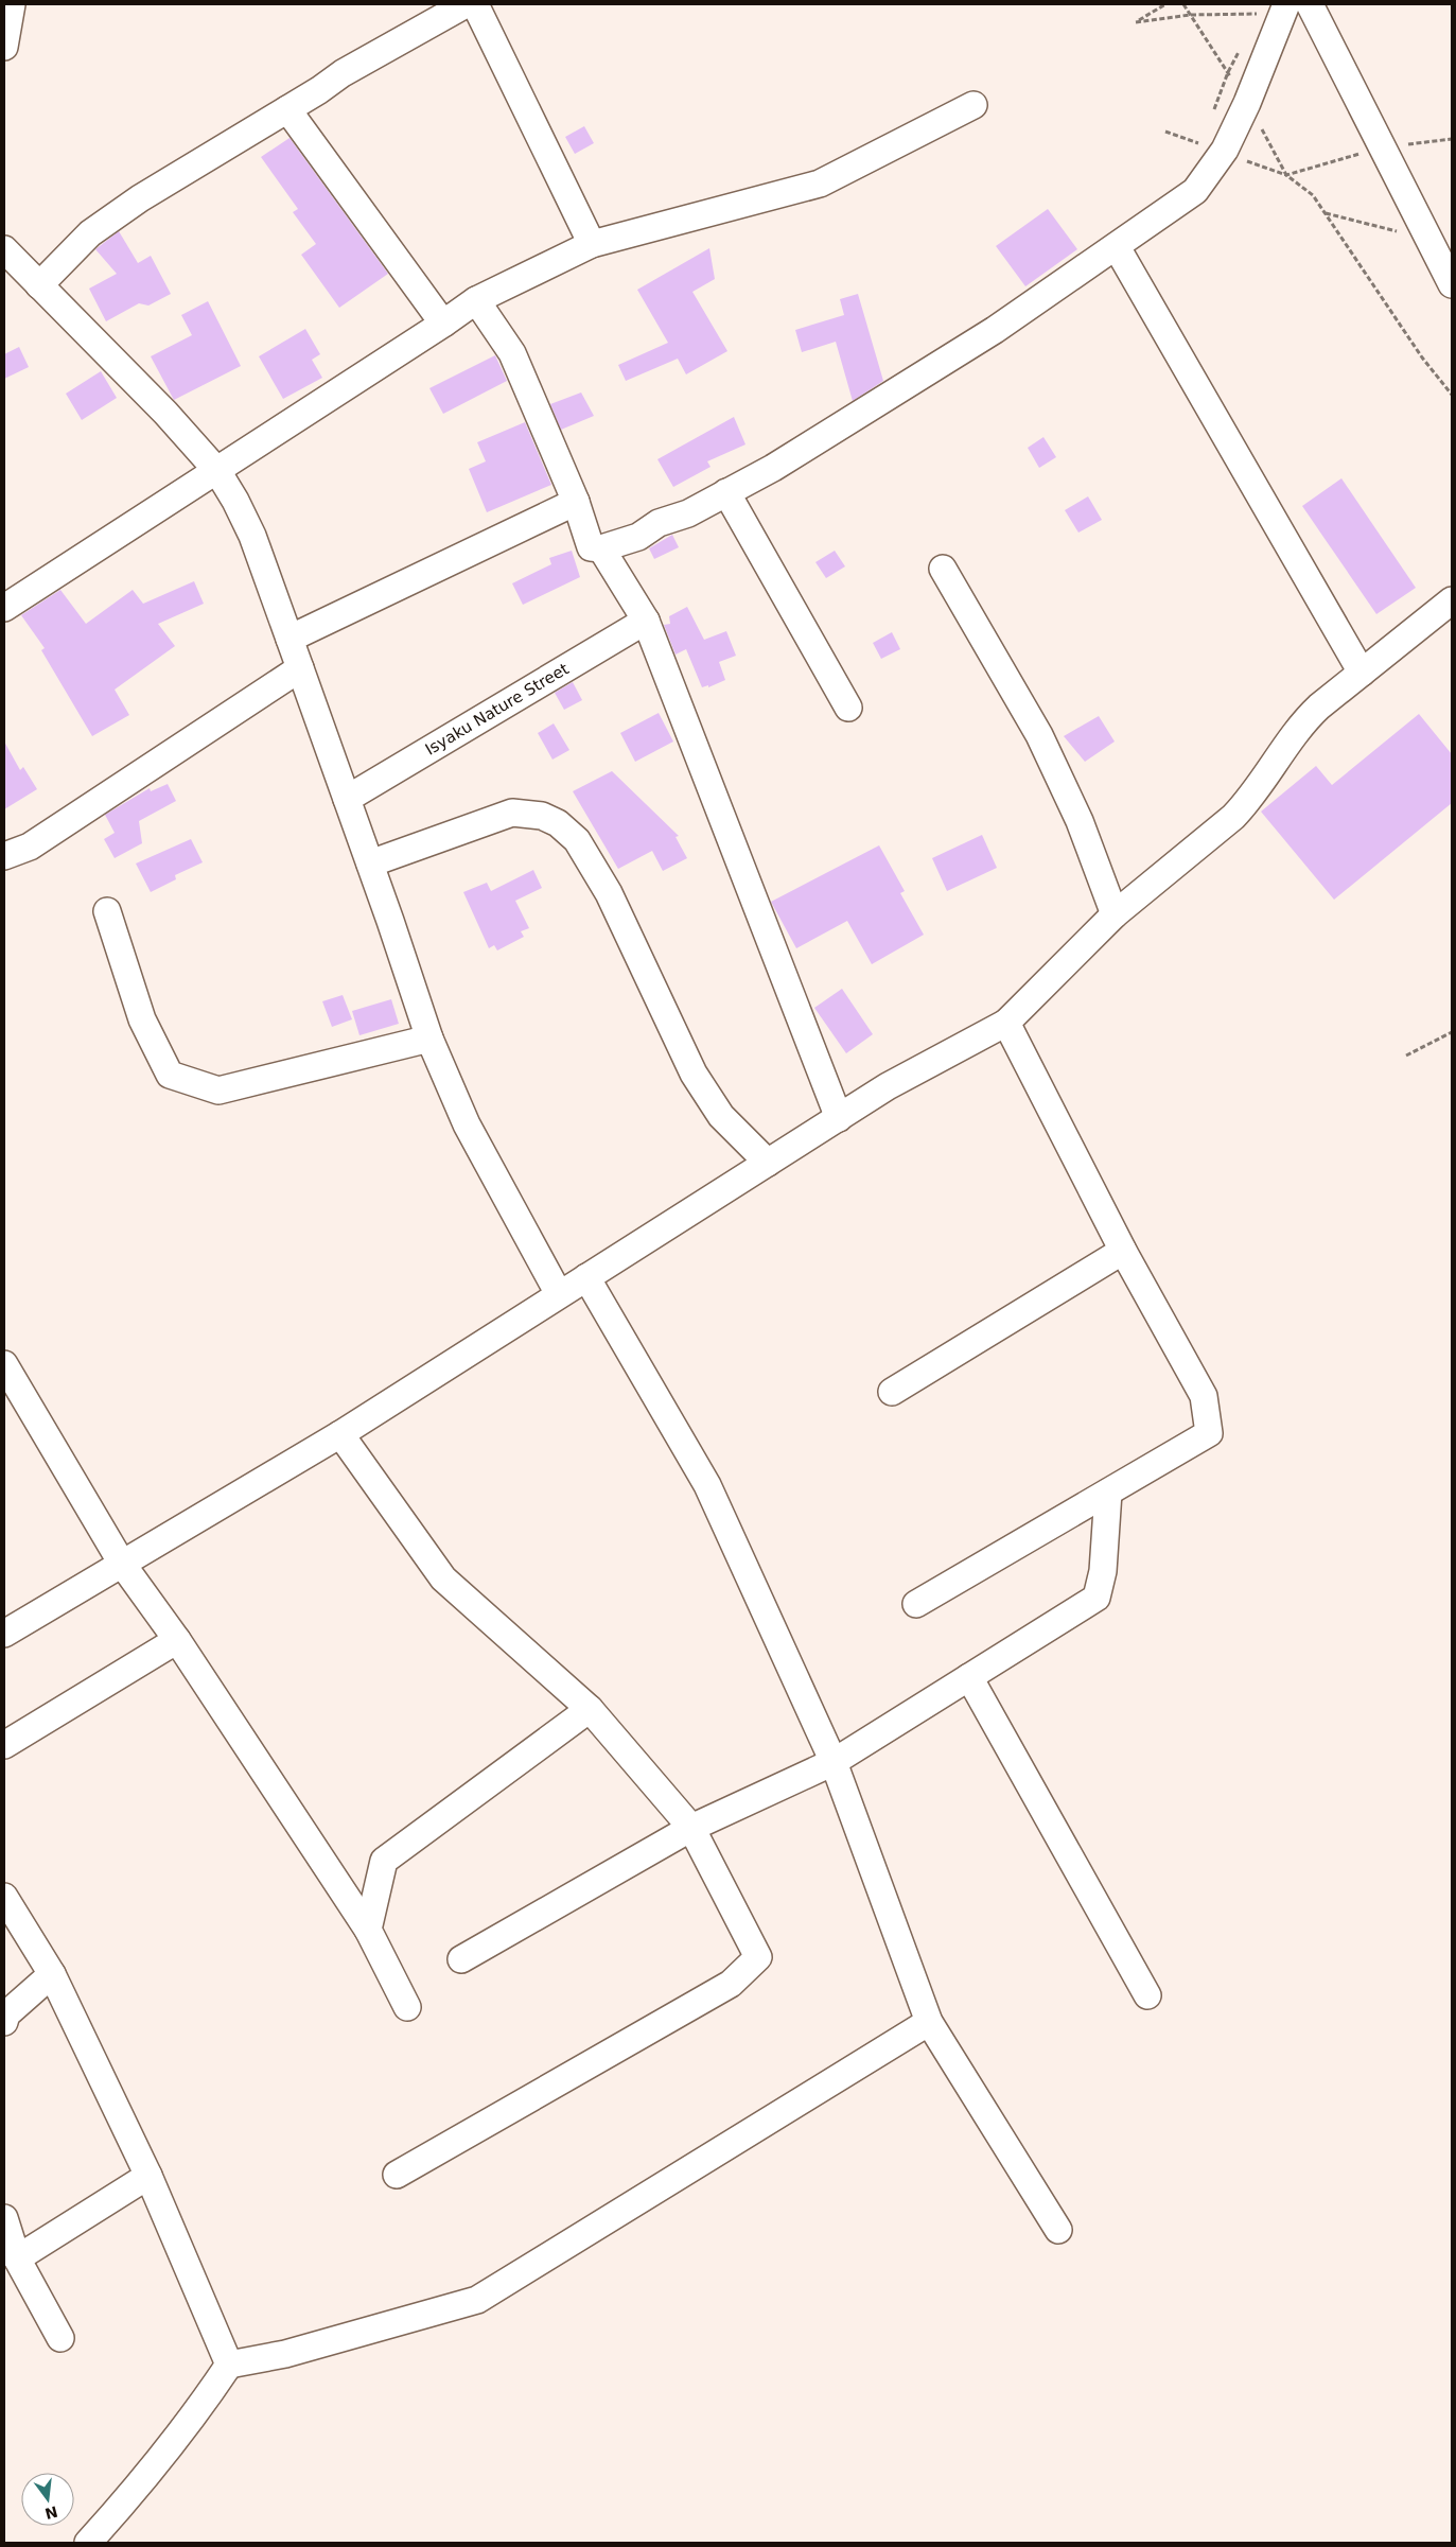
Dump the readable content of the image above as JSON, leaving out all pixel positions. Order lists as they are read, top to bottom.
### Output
{
  "streets": {
    "street": ["Isyaku Nature Street"]
  },
  "north": "bottom"
}
